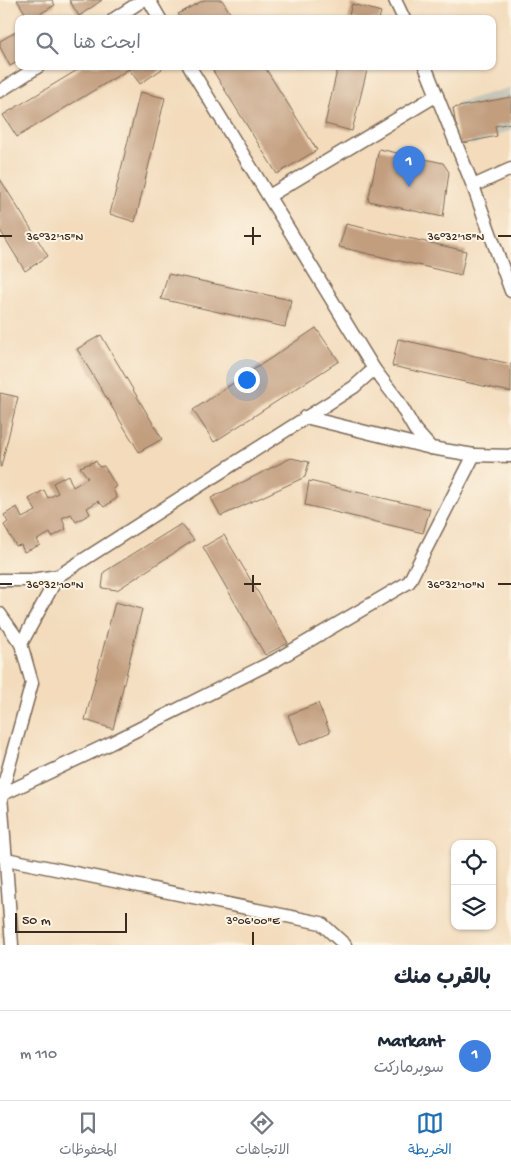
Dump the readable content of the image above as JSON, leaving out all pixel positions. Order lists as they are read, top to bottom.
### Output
{
  "scale_bar": "50 m",
  "page": {
    "search": "ابحث هنا",
    "pins": "1",
    "scale": "50 m",
    "heading": "بالقرب منك",
    "list": [
      {
        "mark": "1",
        "name": "Markant",
        "note": "سوبرماركت",
        "value": "110 m"
      }
    ],
    "nav": ["الخريطة", "الاتجاهات", "المحفوظات"]
  },
  "coordinates": ["36°32'15\"N", "36°32'10\"N", "3°06'00\"E"]
}
